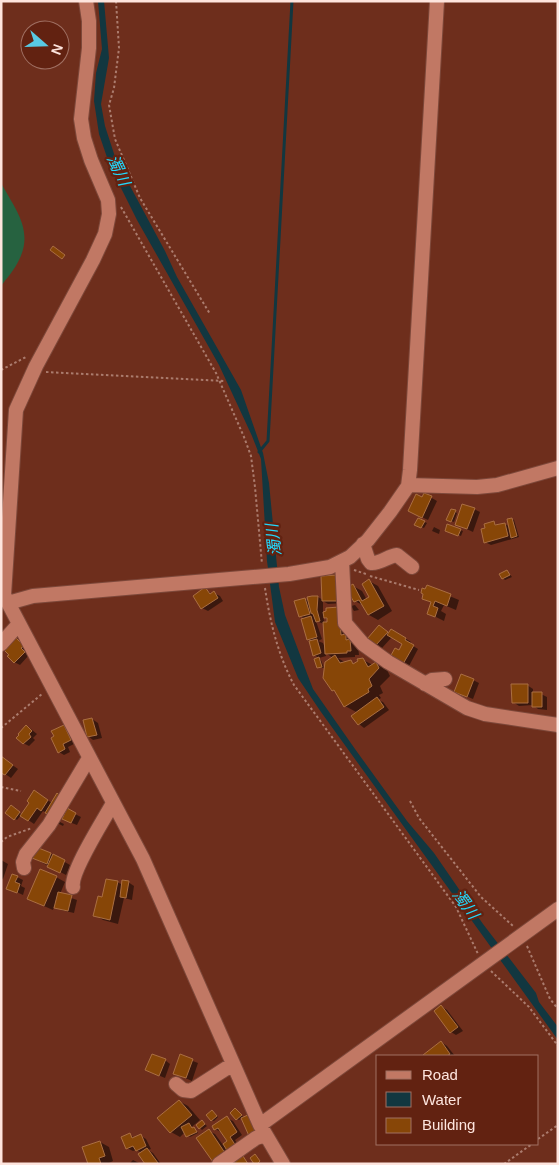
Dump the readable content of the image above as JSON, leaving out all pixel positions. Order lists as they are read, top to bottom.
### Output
{
  "water": ["濁川"],
  "legend": ["Road", "Water", "Building"],
  "north": "right"
}
